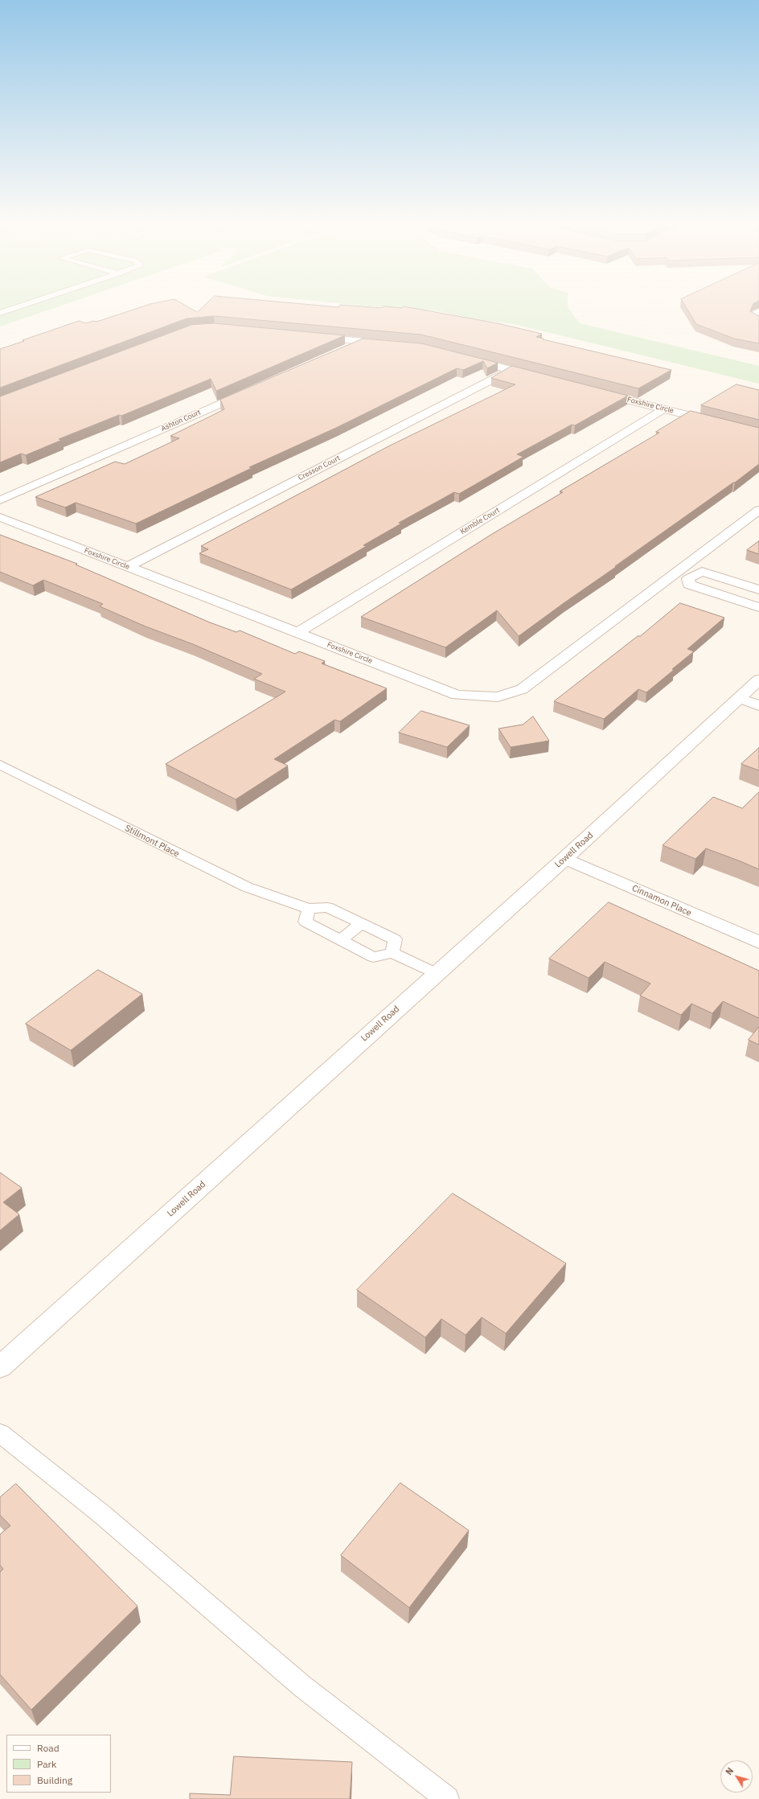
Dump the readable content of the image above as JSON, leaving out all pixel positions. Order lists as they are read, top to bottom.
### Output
{
  "streets": {
    "street": [
      "Foxshire Circle",
      "Ashton Court",
      "Cresson Court",
      "Kemble Court",
      "Lowell Road",
      "Cinnamon Place"
    ],
    "lane": ["Stillmont Place"]
  },
  "crossings": [
    ["Foxshire Circle", "Cresson Court"],
    ["Foxshire Circle", "Kemble Court"],
    ["Lowell Road", "Cinnamon Place"]
  ],
  "legend": ["Road", "Park", "Building"],
  "north": "top left"
}
